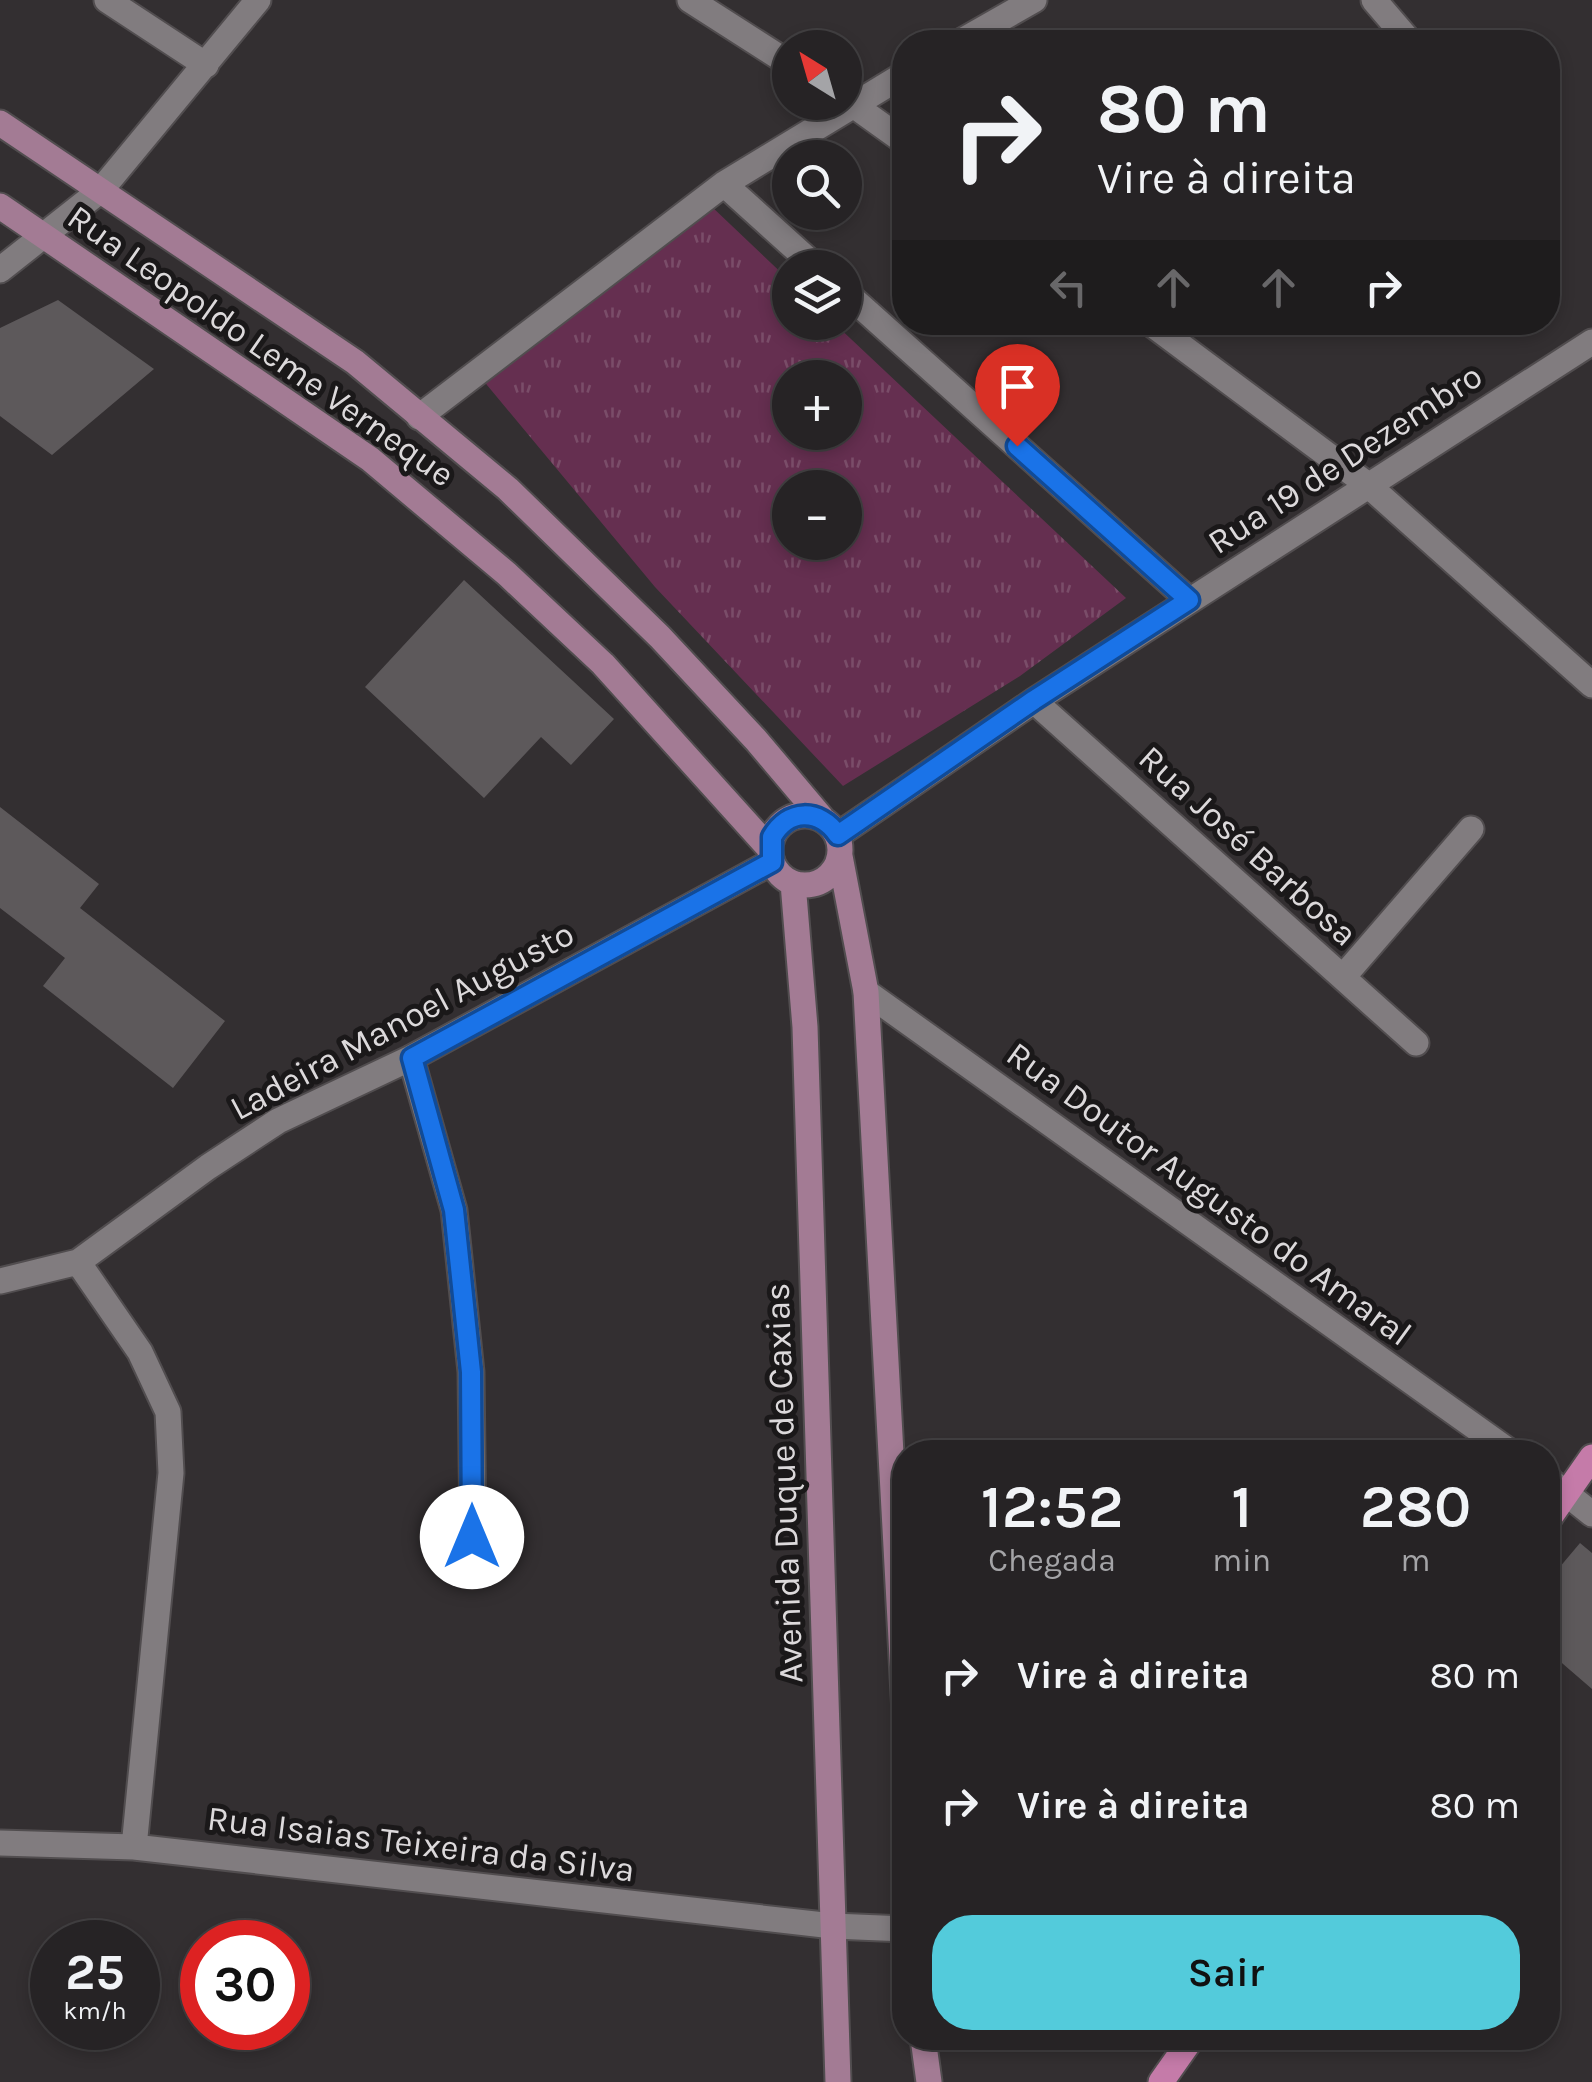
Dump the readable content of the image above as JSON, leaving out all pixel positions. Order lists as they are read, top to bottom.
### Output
{
  "streets": {
    "main road": ["Rua Leopoldo Leme Verneque", "Avenida Duque de Caxias"],
    "street": [
      "Rua 19 de Dezembro",
      "Rua José Barbosa",
      "Ladeira Manoel Augusto",
      "Rua Doutor Augusto do Amaral",
      "Rua Isaias Teixeira da Silva"
    ]
  },
  "crossings": [
    ["Rua Leopoldo Leme Verneque", "Rua 19 de Dezembro"],
    ["Rua Leopoldo Leme Verneque", "Ladeira Manoel Augusto"],
    ["Rua Leopoldo Leme Verneque", "Avenida Duque de Caxias"],
    ["Rua 19 de Dezembro", "Rua José Barbosa"],
    ["Rua 19 de Dezembro", "Ladeira Manoel Augusto"],
    ["Rua 19 de Dezembro", "Avenida Duque de Caxias"],
    ["Ladeira Manoel Augusto", "Avenida Duque de Caxias"],
    ["Avenida Duque de Caxias", "Rua Isaias Teixeira da Silva"]
  ],
  "north": "top left",
  "page": {
    "map_buttons": ["+", "−"],
    "turn": ["80 m", "Vire à direita"],
    "eta": [
      "12:52",
      "Chegada",
      "1",
      "min",
      "280",
      "m"
    ],
    "list": [
      {
        "name": "Vire à direita",
        "value": "80 m"
      },
      {
        "name": "Vire à direita",
        "value": "80 m"
      }
    ],
    "buttons": "Sair",
    "speed": "25 km/h",
    "limit": "30"
  }
}
